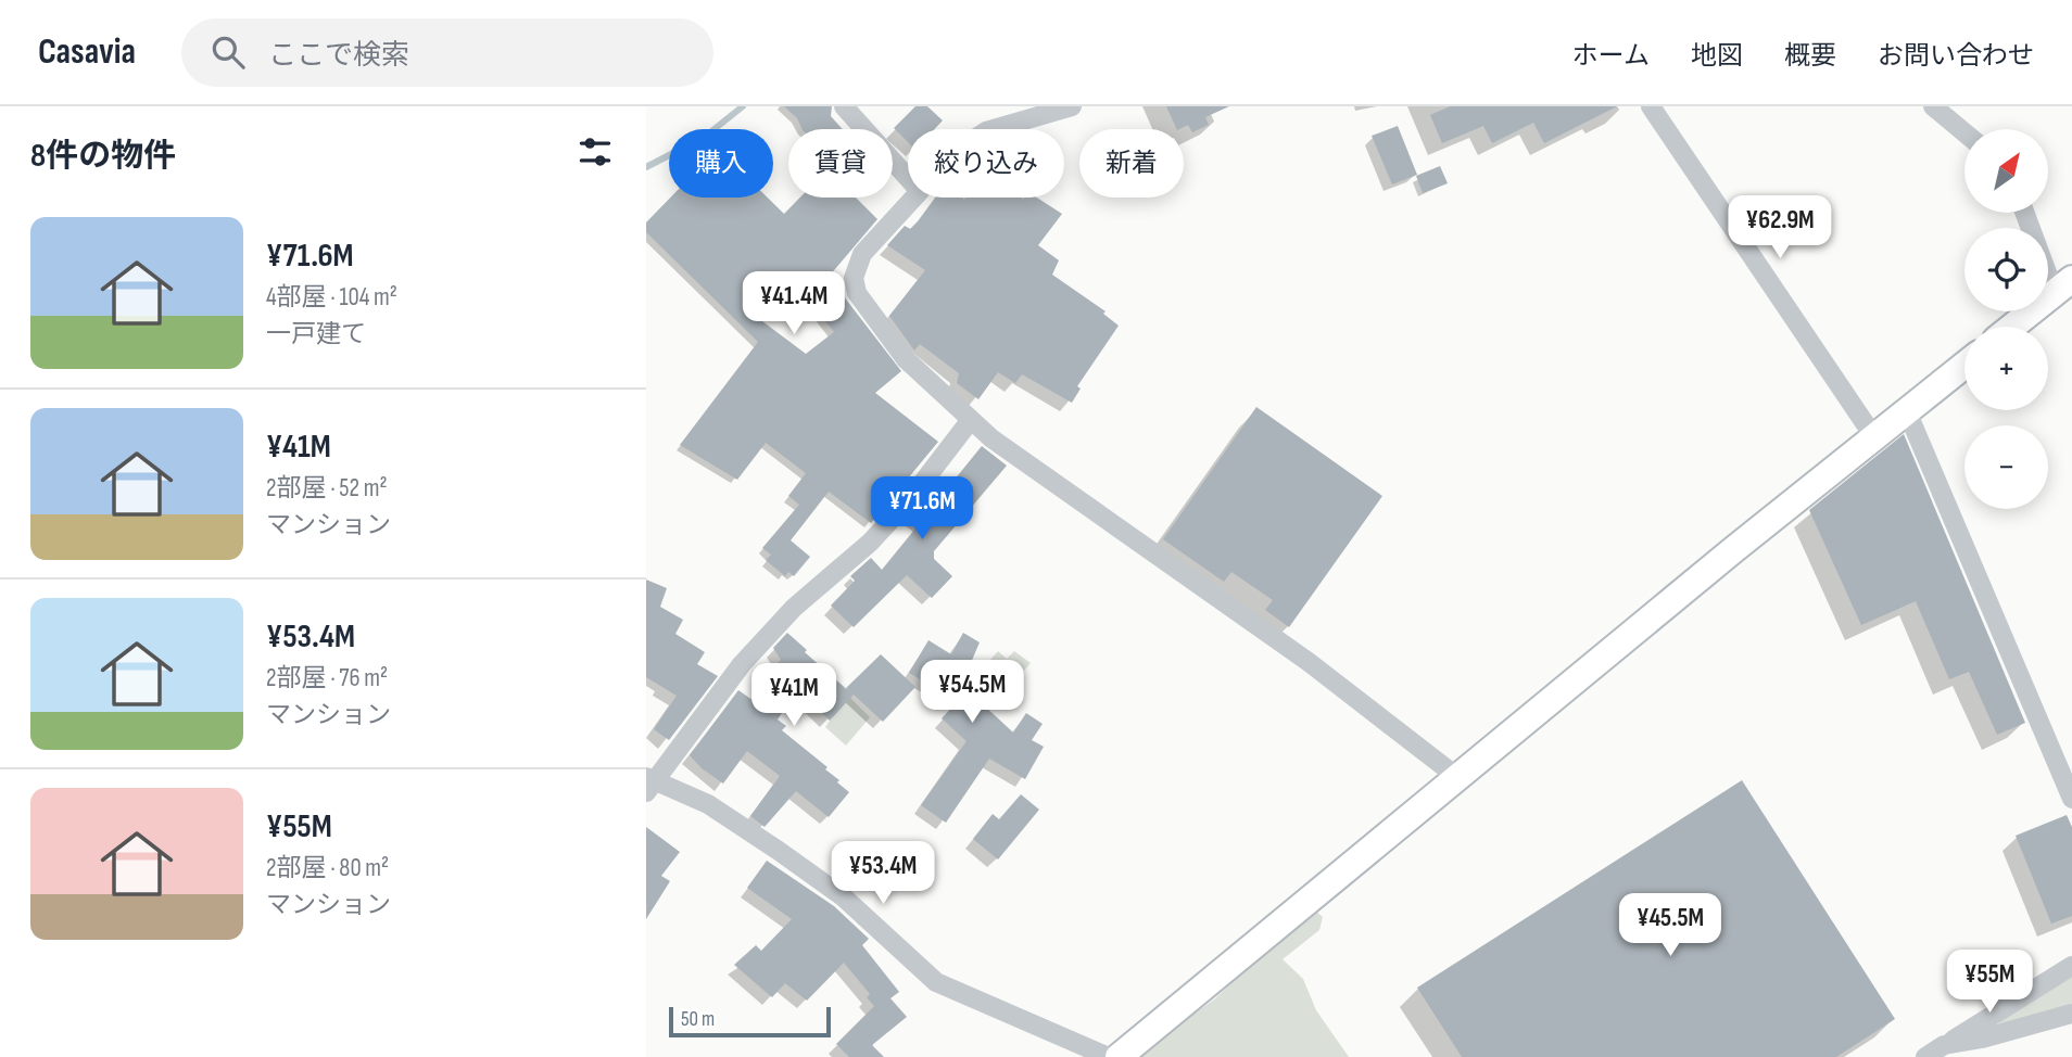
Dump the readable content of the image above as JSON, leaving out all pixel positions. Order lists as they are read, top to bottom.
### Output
{
  "scale_bar": "50 m",
  "north": "top right",
  "page": {
    "header": "Casavia",
    "search": "ここで検索",
    "nav": [
      "ホーム",
      "地図",
      "概要",
      "お問い合わせ"
    ],
    "heading": "8件の物件",
    "map_buttons": ["+", "−"],
    "chip": [
      "購入",
      "賃貸",
      "絞り込み",
      "新着"
    ],
    "price": [
      "¥62.9M",
      "¥41.4M",
      "¥71.6M",
      "¥54.5M",
      "¥41M",
      "¥53.4M",
      "¥45.5M",
      "¥55M"
    ],
    "list": [
      {
        "name": "¥71.6M",
        "note": "4部屋 · 104 m² · 一戸建て"
      },
      {
        "name": "¥41M",
        "note": "2部屋 · 52 m² · マンション"
      },
      {
        "name": "¥53.4M",
        "note": "2部屋 · 76 m² · マンション"
      },
      {
        "name": "¥55M",
        "note": "2部屋 · 80 m² · マンション"
      }
    ],
    "scale": "50 m"
  }
}
